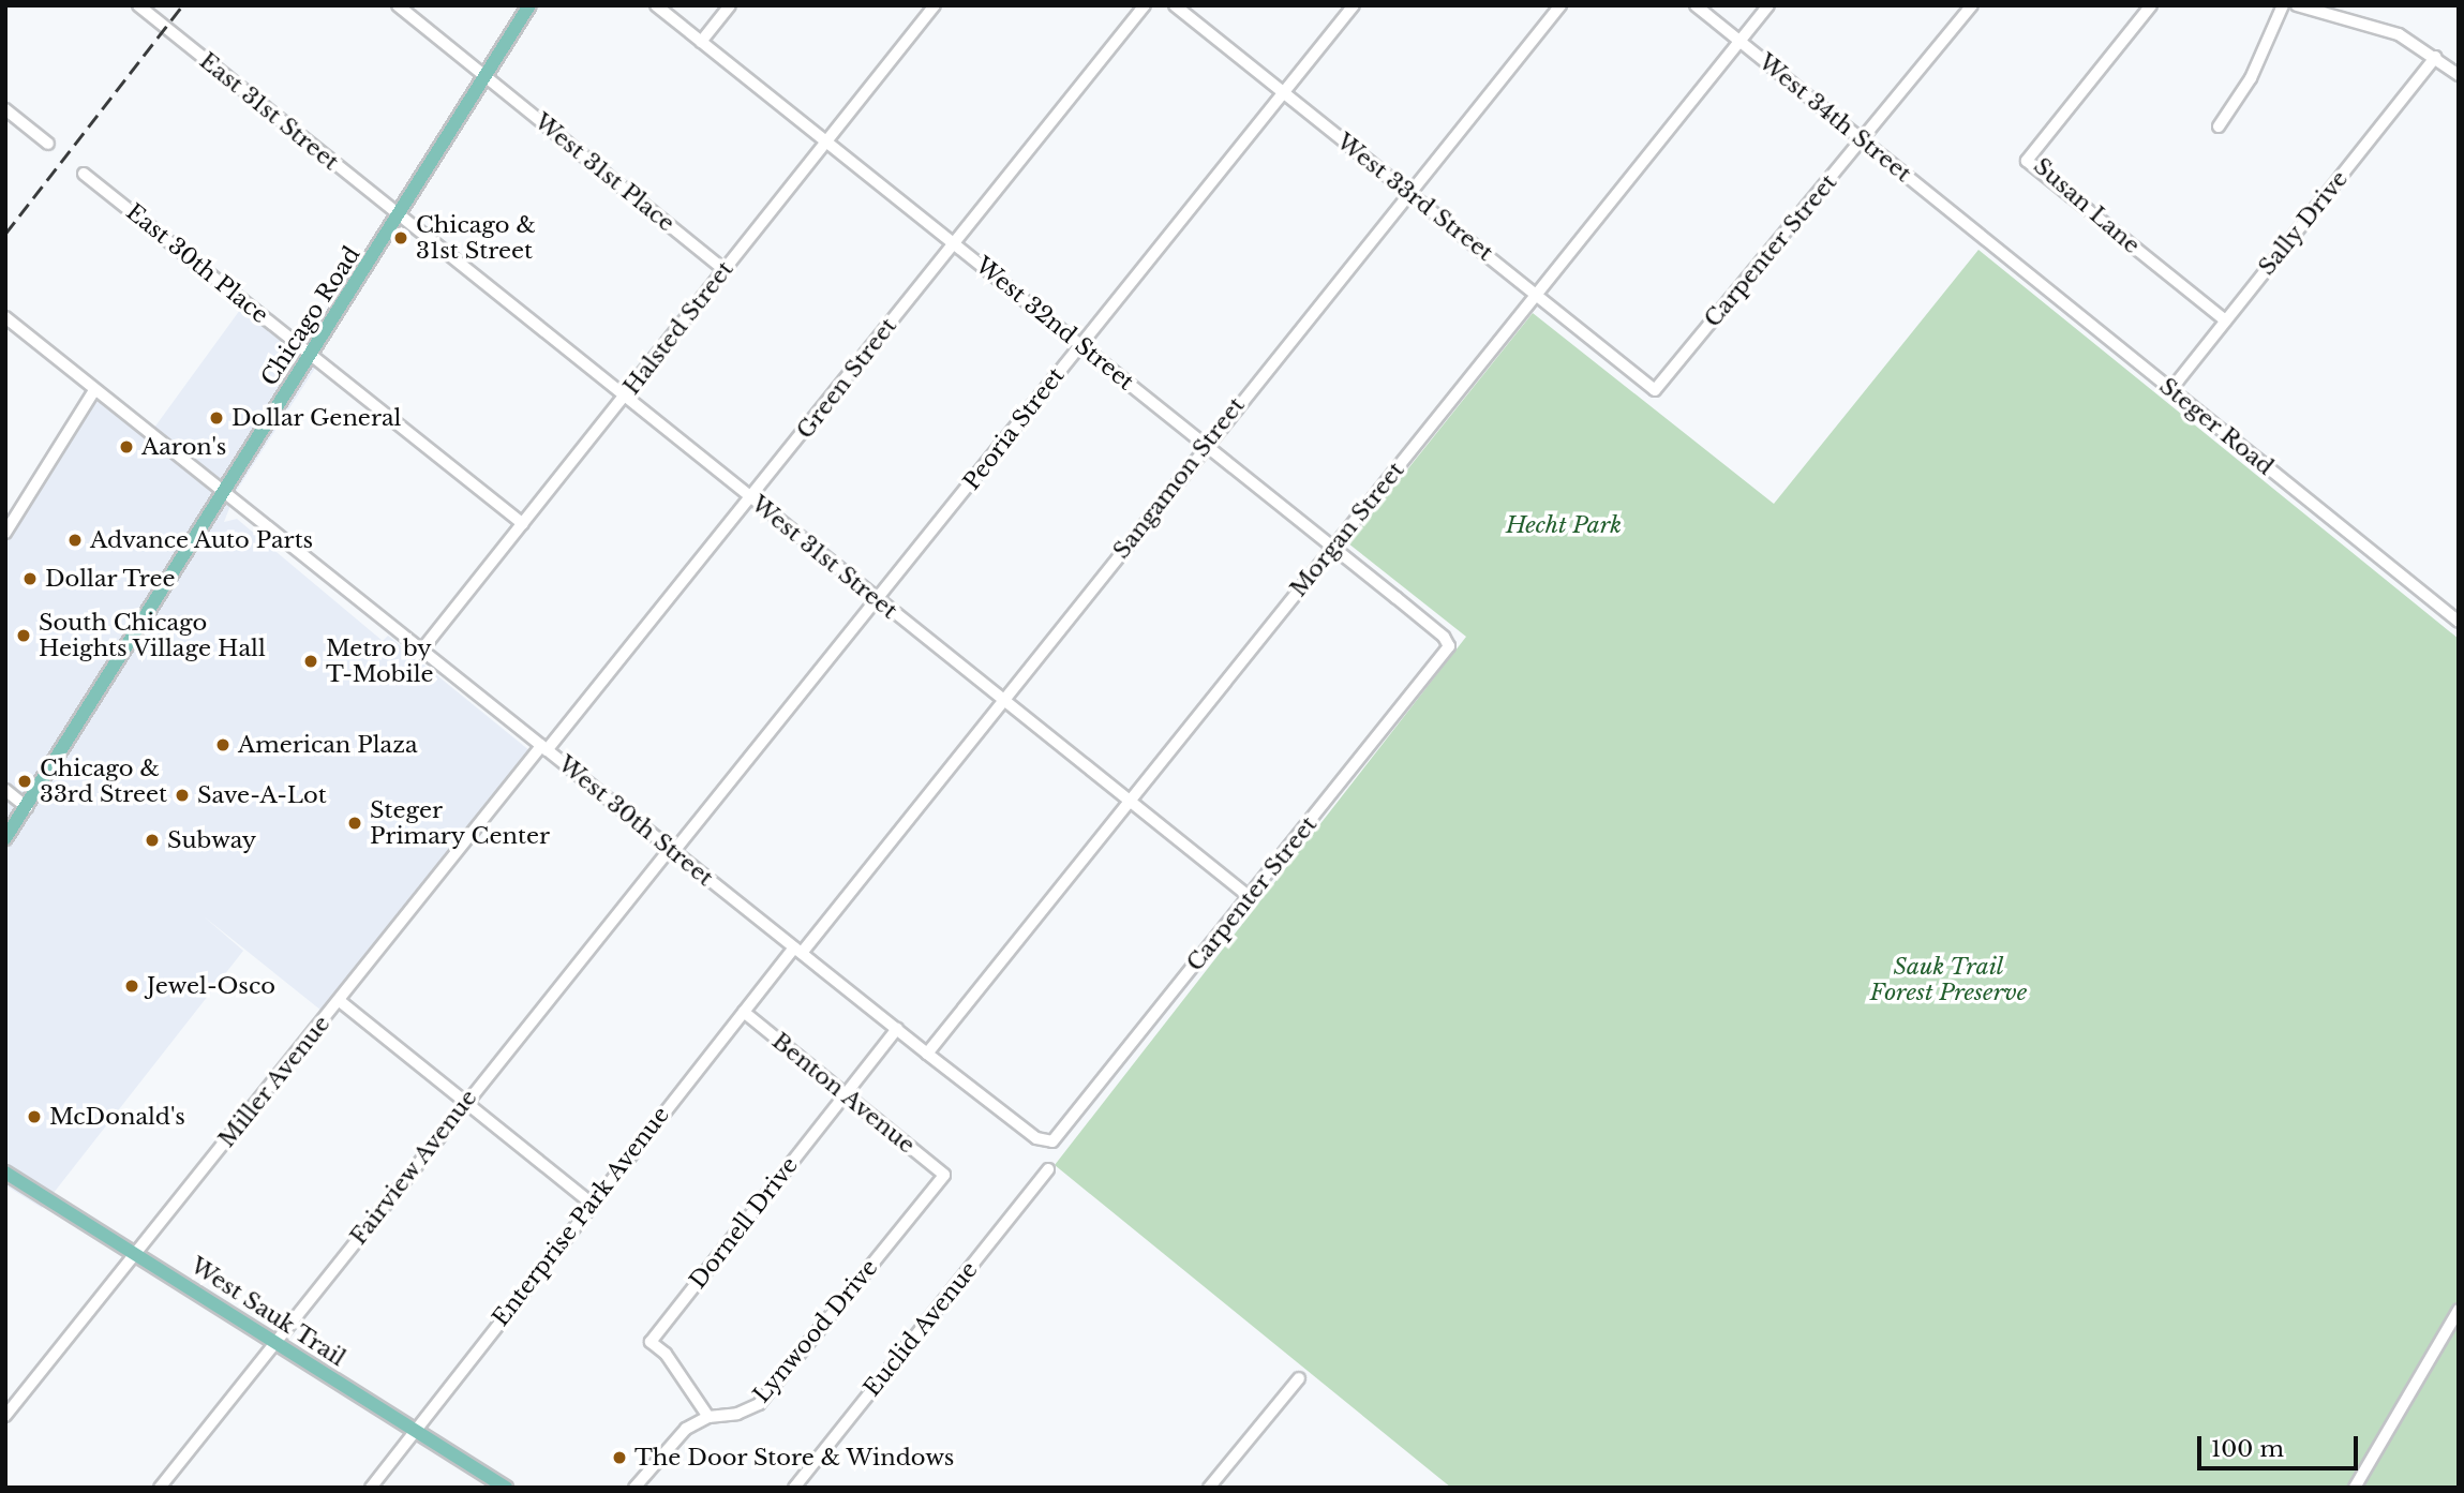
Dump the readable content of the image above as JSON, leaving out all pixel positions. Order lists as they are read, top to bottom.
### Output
{
  "streets": {
    "main road": ["Chicago Road", "West Sauk Trail"],
    "street": [
      "East 31st Street",
      "West 34th Street",
      "West 31st Place",
      "West 33rd Street",
      "Susan Lane",
      "Sally Drive",
      "Carpenter Street",
      "East 30th Place",
      "West 32nd Street",
      "Halsted Street",
      "Green Street",
      "Steger Road",
      "Peoria Street",
      "Sangamon Street",
      "Morgan Street",
      "West 31st Street",
      "West 30th Street",
      "Miller Avenue",
      "Benton Avenue",
      "Fairview Avenue",
      "Enterprise Park Avenue",
      "Dornell Drive",
      "Euclid Avenue",
      "Lynwood Drive"
    ]
  },
  "crossings": [
    ["East 31st Street", "Chicago Road"],
    ["East 31st Street", "West 31st Street"],
    ["West 34th Street", "Carpenter Street"],
    ["West 34th Street", "Steger Road"],
    ["West 34th Street", "Morgan Street"],
    ["West 31st Place", "Chicago Road"],
    ["West 31st Place", "Halsted Street"],
    ["West 33rd Street", "Carpenter Street"],
    ["West 33rd Street", "Peoria Street"],
    ["West 33rd Street", "Sangamon Street"],
    ["West 33rd Street", "Morgan Street"],
    ["Susan Lane", "Sally Drive"],
    ["Sally Drive", "Steger Road"],
    ["Carpenter Street", "West 32nd Street"],
    ["Carpenter Street", "West 31st Street"],
    ["Carpenter Street", "West 30th Street"],
    ["East 30th Place", "Chicago Road"],
    ["East 30th Place", "Halsted Street"],
    ["Chicago Road", "West 31st Street"],
    ["Chicago Road", "West 30th Street"],
    ["West 32nd Street", "Halsted Street"],
    ["West 32nd Street", "Green Street"],
    ["West 32nd Street", "Peoria Street"],
    ["West 32nd Street", "Sangamon Street"],
    ["West 32nd Street", "Morgan Street"],
    ["Halsted Street", "West 31st Street"],
    ["Halsted Street", "West 30th Street"],
    ["Green Street", "West 31st Street"],
    ["Green Street", "West 30th Street"],
    ["Green Street", "Miller Avenue"],
    ["Peoria Street", "West 31st Street"],
    ["Peoria Street", "West 30th Street"],
    ["Peoria Street", "Fairview Avenue"],
    ["Sangamon Street", "West 31st Street"],
    ["Sangamon Street", "West 30th Street"],
    ["Sangamon Street", "Enterprise Park Avenue"],
    ["Morgan Street", "West 31st Street"],
    ["Morgan Street", "West 30th Street"],
    ["West 30th Street", "Miller Avenue"],
    ["West 30th Street", "Fairview Avenue"],
    ["West 30th Street", "Enterprise Park Avenue"],
    ["West 30th Street", "Dornell Drive"],
    ["Miller Avenue", "West Sauk Trail"],
    ["Benton Avenue", "Enterprise Park Avenue"],
    ["Benton Avenue", "Dornell Drive"],
    ["Benton Avenue", "Lynwood Drive"],
    ["Fairview Avenue", "West Sauk Trail"],
    ["Enterprise Park Avenue", "West Sauk Trail"],
    ["Dornell Drive", "Lynwood Drive"]
  ],
  "parks": ["Hecht Park", "Sauk Trail Forest Preserve"],
  "places": [
    "Chicago & 31st Street",
    "Dollar General",
    "Aaron's",
    "Advance Auto Parts",
    "Dollar Tree",
    "South Chicago Heights Village Hall",
    "Metro by T-Mobile",
    "American Plaza",
    "Chicago & 33rd Street",
    "Save-A-Lot",
    "Steger Primary Center",
    "Subway",
    "Jewel-Osco",
    "McDonald's",
    "The Door Store & Windows"
  ],
  "scale_bar": "100 m"
}
